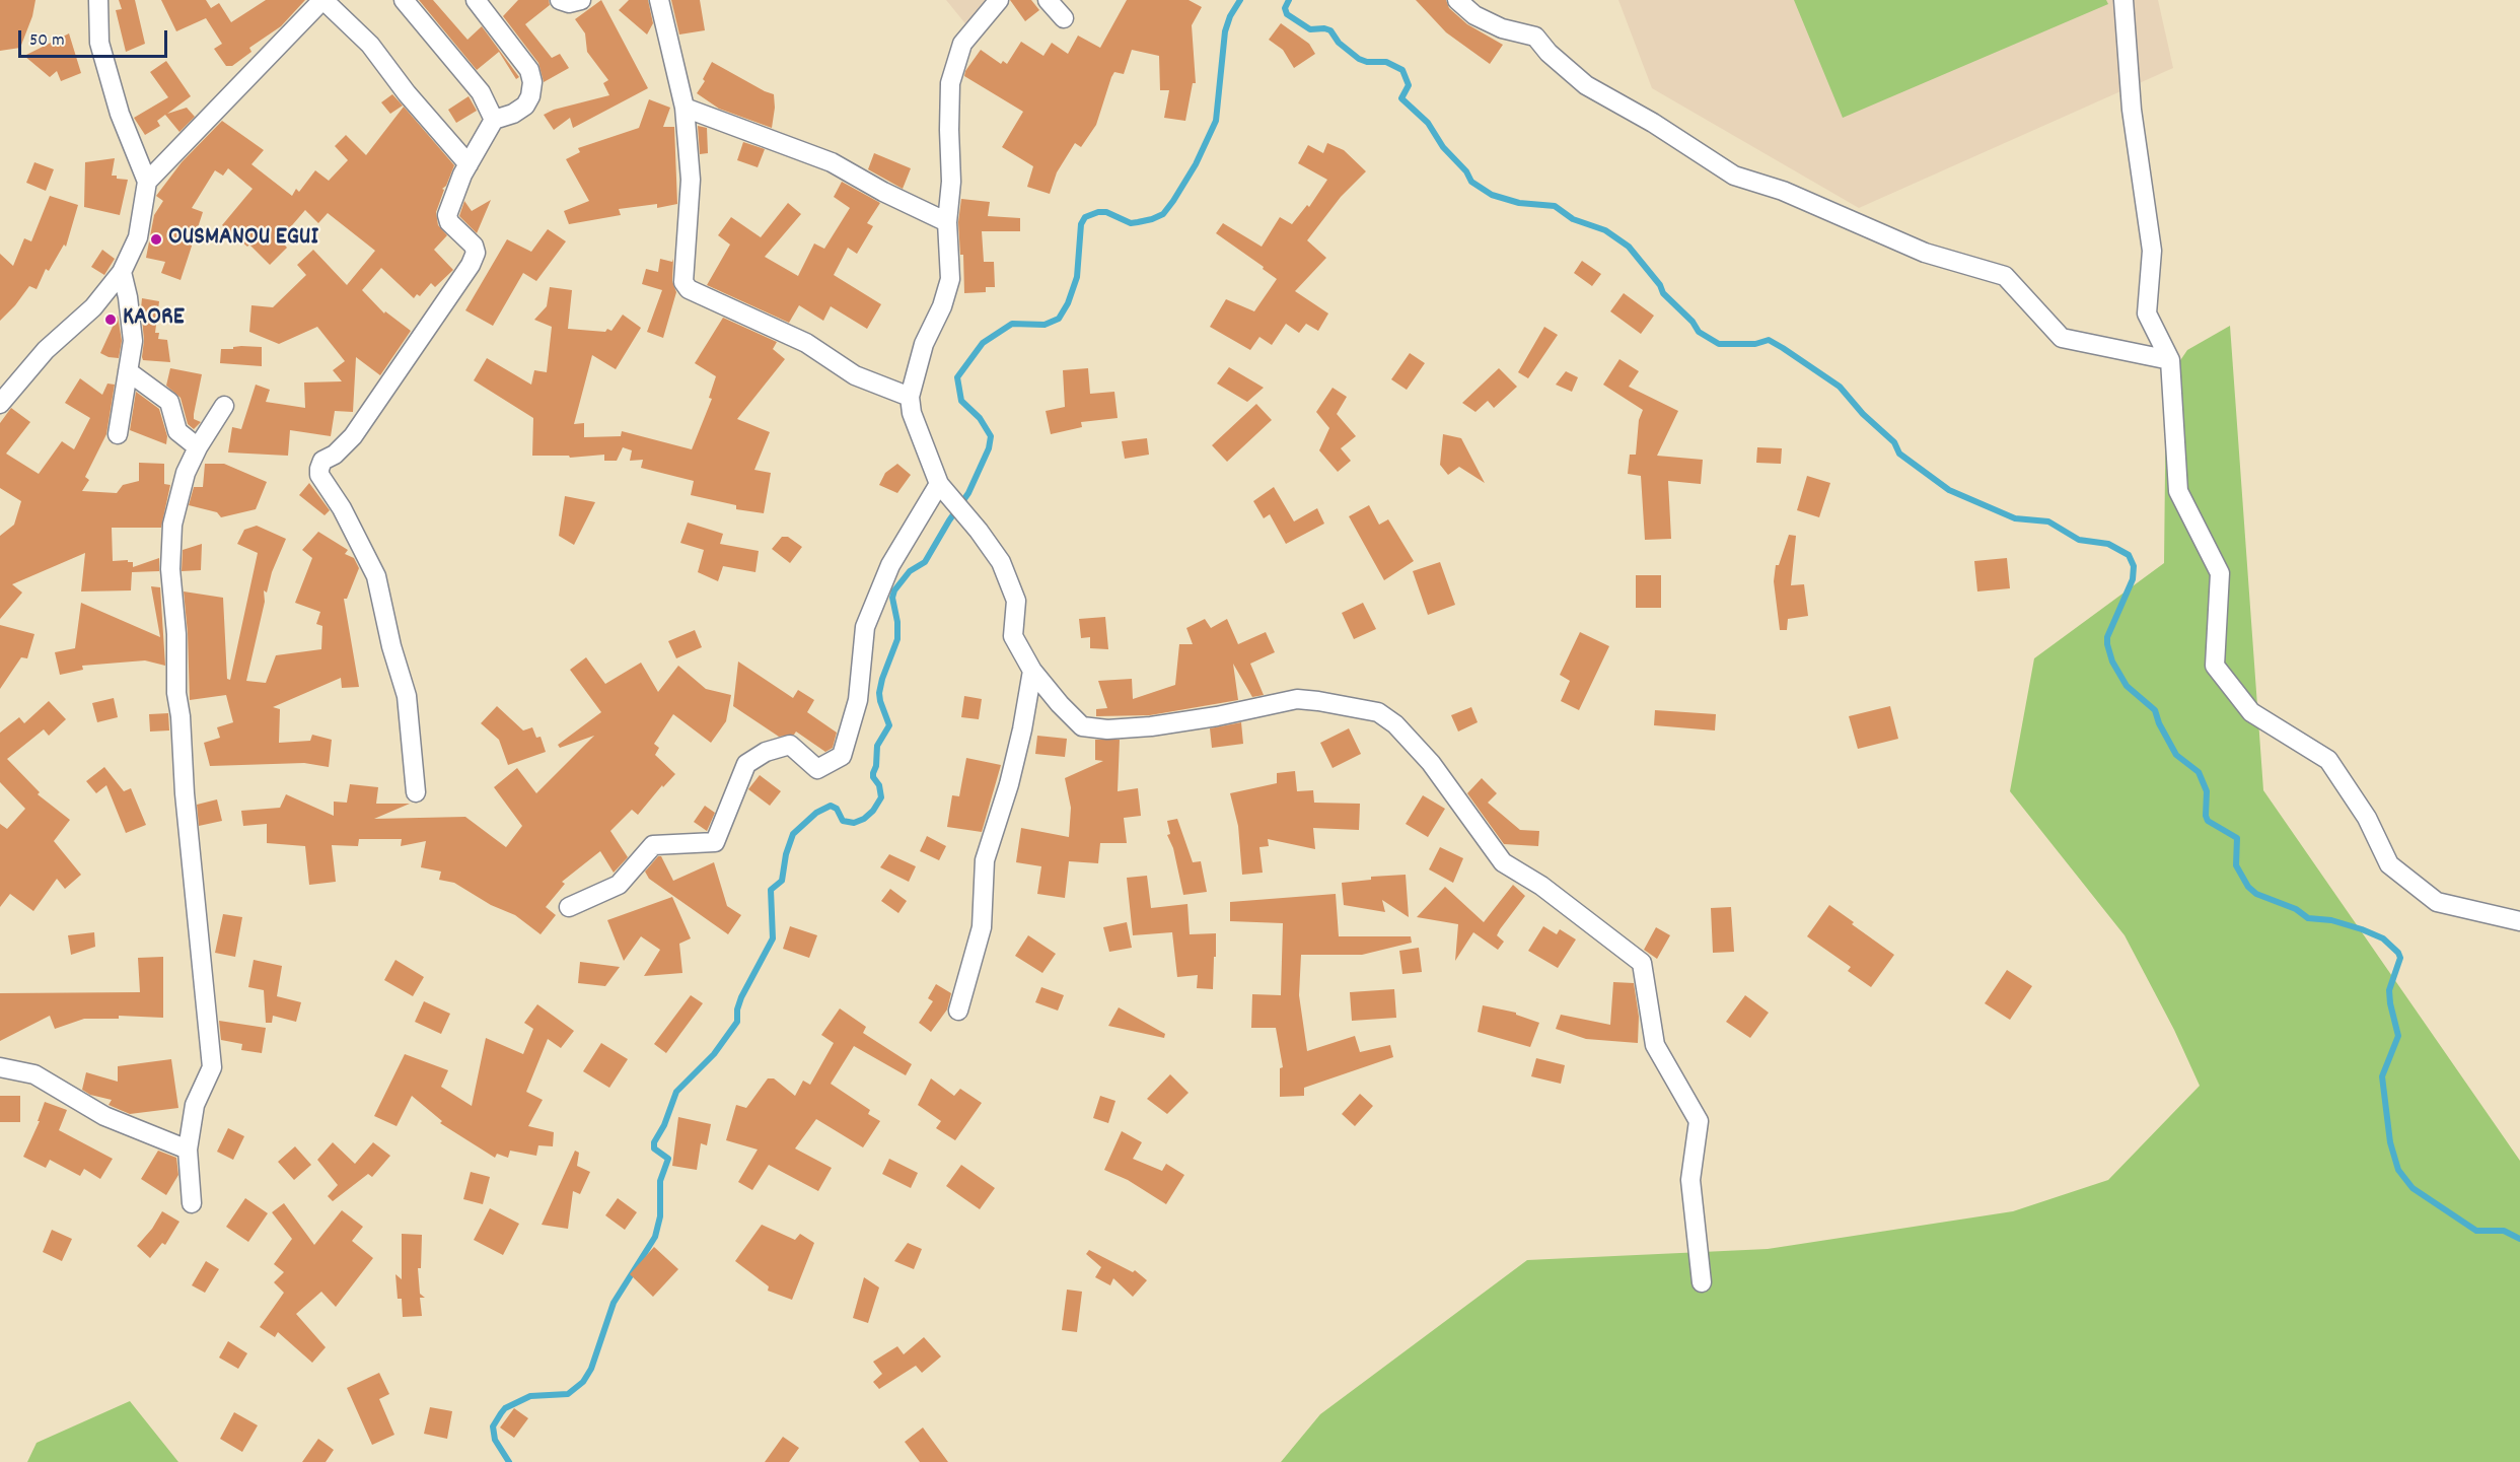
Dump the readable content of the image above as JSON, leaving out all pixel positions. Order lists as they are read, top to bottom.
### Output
{
  "places": ["OUSMANOU EGUI", "KAORE"],
  "scale_bar": "50 m"
}
